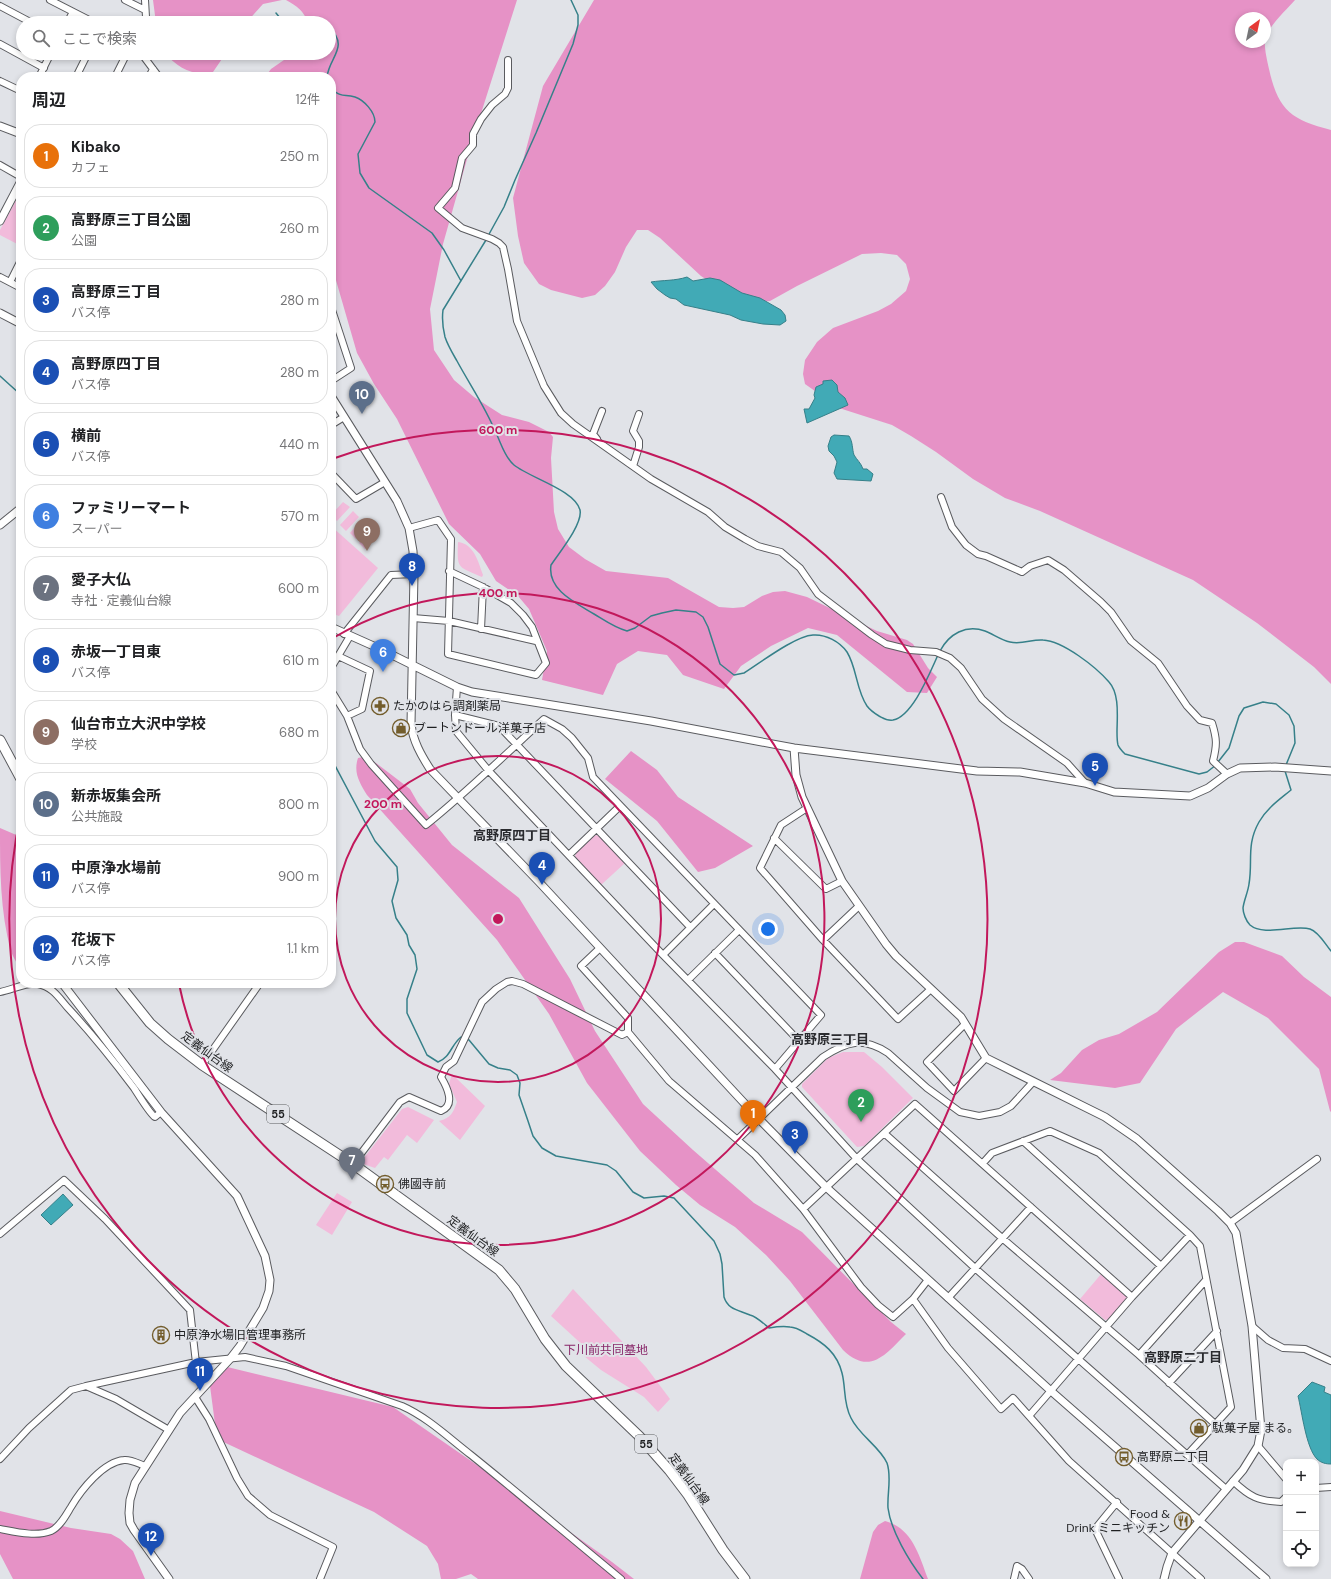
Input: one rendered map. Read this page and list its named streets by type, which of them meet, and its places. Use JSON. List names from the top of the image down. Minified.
{"streets":{"main road":["定義仙台線","55"]},"districts":["高野原四丁目","高野原三丁目","高野原二丁目"],"parks":["下川前共同墓地"],"places":{"pharmacy":["たかのはら調剤薬局"],"shop":["ブートンドール洋菓子店","駄菓子屋 まる。"],"bus stop":["佛國寺前","高野原二丁目"],"building":["中原浄水場旧管理事務所"],"restaurant":["Food & Drink ミニキッチン"]},"north":"top right","page":{"search":"ここで検索","heading":["周辺","12件"],"list":[{"mark":"1","name":"Kibako","note":"カフェ","value":"250 m"},{"mark":"2","name":"高野原三丁目公園","note":"公園","value":"260 m"},{"mark":"3","name":"高野原三丁目","note":"バス停","value":"280 m"},{"mark":"4","name":"高野原四丁目","note":"バス停","value":"280 m"},{"mark":"5","name":"横前","note":"バス停","value":"440 m"},{"mark":"6","name":"ファミリーマート","note":"スーパー","value":"570 m"},{"mark":"7","name":"愛子大仏","note":"寺社 · 定義仙台線","value":"600 m"},{"mark":"8","name":"赤坂一丁目東","note":"バス停","value":"610 m"},{"mark":"9","name":"仙台市立大沢中学校","note":"学校","value":"680 m"},{"mark":"10","name":"新赤坂集会所","note":"公共施設","value":"800 m"},{"mark":"11","name":"中原浄水場前","note":"バス停","value":"900 m"},{"mark":"12","name":"花坂下","note":"バス停","value":"1.1 km"}],"pins":["10","9","8","6","5","4","2","1","3","7","11","12"],"map_buttons":["+","−"]},"rings":["600 m","400 m","200 m"]}
